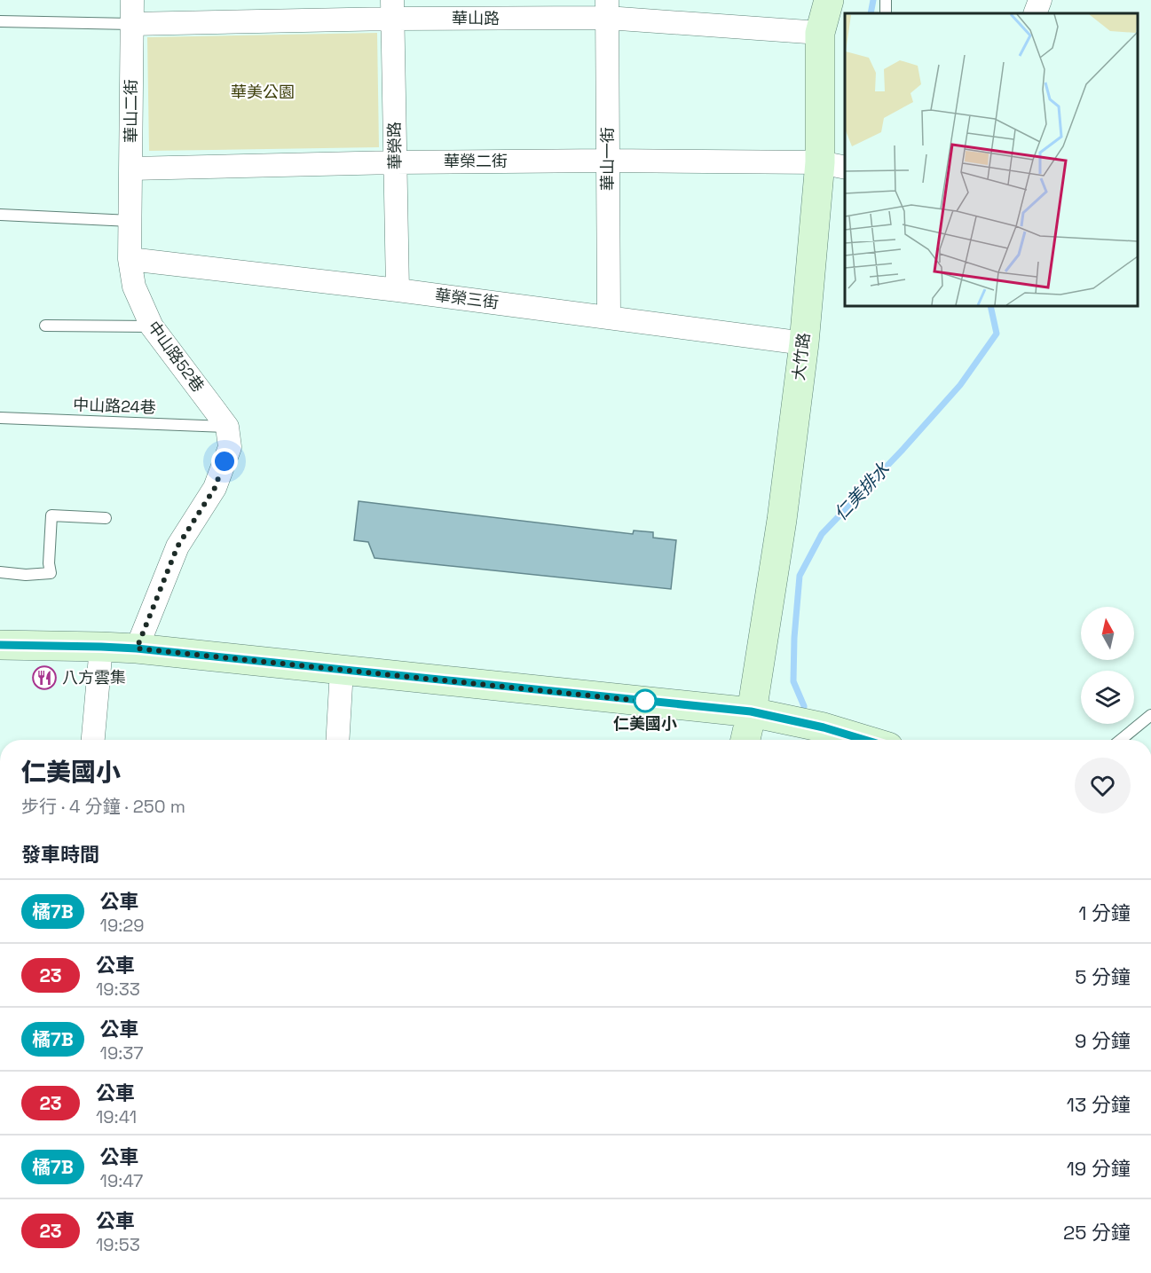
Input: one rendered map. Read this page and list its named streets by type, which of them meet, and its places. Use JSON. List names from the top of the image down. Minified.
{"streets":{"street":["華山路","華山二街","華榮路","華山一街","華榮二街","華榮三街","中山路52巷","大竹路"],"lane":["中山路24巷"]},"crossings":[["華山路","華山二街"],["華山路","華榮路"],["華山路","華山一街"],["華山路","大竹路"],["華山二街","華榮二街"],["華山二街","中山路52巷"],["華榮路","華榮二街"],["華榮路","華榮三街"],["華山一街","華榮二街"],["華山一街","華榮三街"],["華榮二街","大竹路"],["華榮三街","中山路52巷"],["華榮三街","大竹路"],["中山路52巷","中山路24巷"]],"water":["仁美排水"],"parks":["華美公園"],"places":{"restaurant":["八方雲集"],"other":["仁美國小"]},"lines":["bus line 橘7B"],"north":"top","page":{"heading":[["仁美國小","步行 · 4 分鐘 · 250 m"],"發車時間"],"list":[{"mark":"橘7B","name":"公車","note":"19:29","value":"1 分鐘"},{"mark":"23","name":"公車","note":"19:33","value":"5 分鐘"},{"mark":"橘7B","name":"公車","note":"19:37","value":"9 分鐘"},{"mark":"23","name":"公車","note":"19:41","value":"13 分鐘"},{"mark":"橘7B","name":"公車","note":"19:47","value":"19 分鐘"},{"mark":"23","name":"公車","note":"19:53","value":"25 分鐘"}]}}
